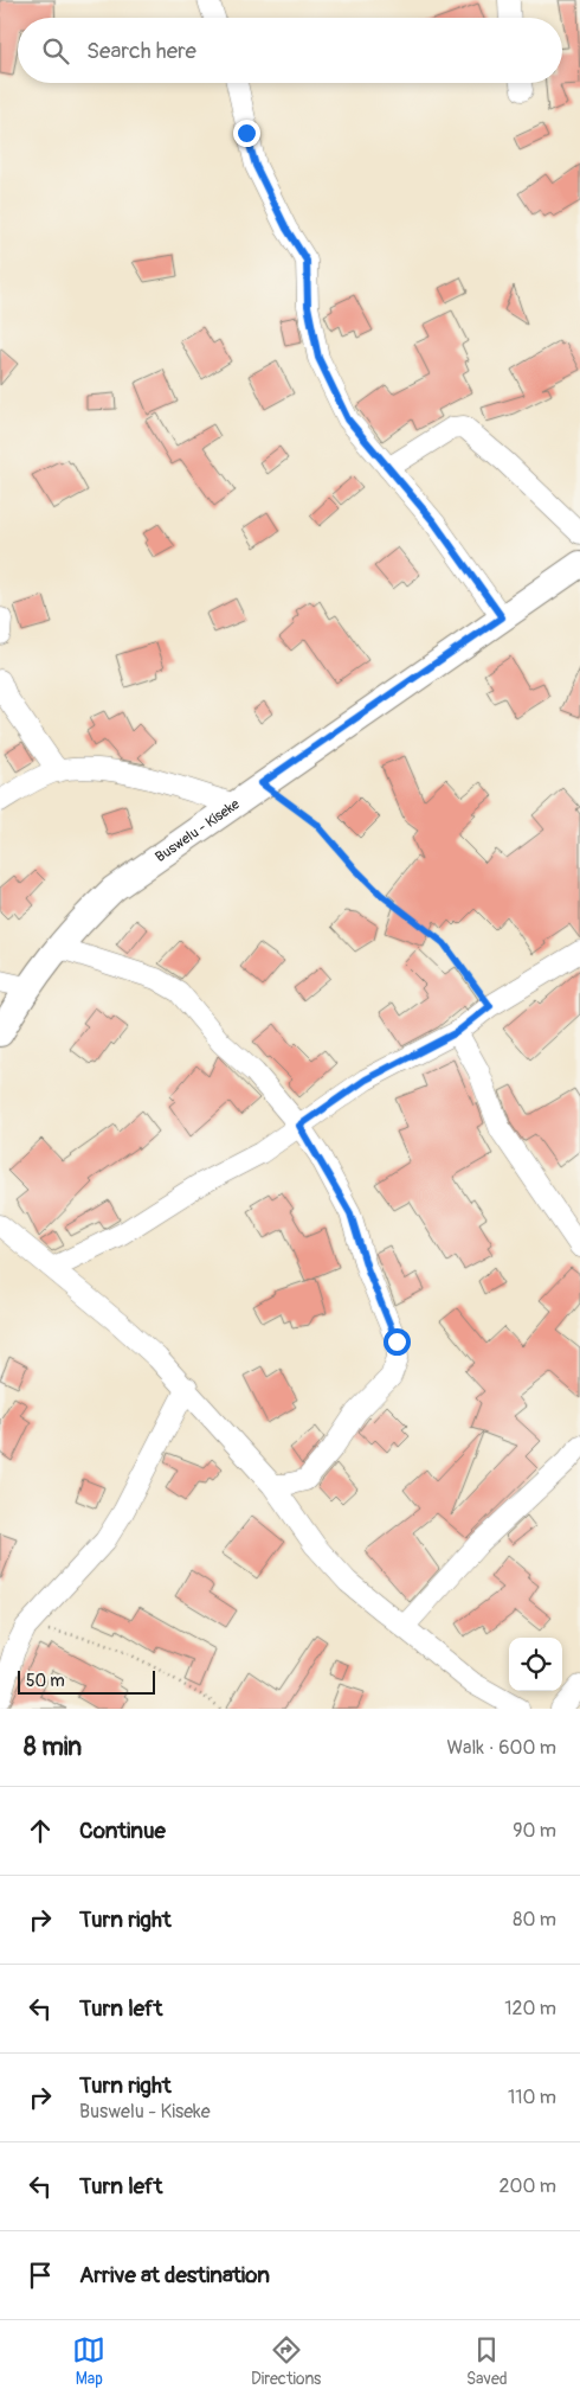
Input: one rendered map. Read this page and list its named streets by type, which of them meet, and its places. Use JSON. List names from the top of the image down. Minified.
{"streets":{"main road":["Buswelu - Kiseke"]},"scale_bar":"50 m","page":{"search":"Search here","scale":"50 m","heading":["8 min","Walk · 600 m"],"list":[["Continue","90 m"],["Turn right","80 m"],["Turn left","120 m"],["Turn right","Buswelu - Kiseke","110 m"],["Turn left","200 m"],"Arrive at destination"],"nav":["Map","Directions","Saved"]}}
